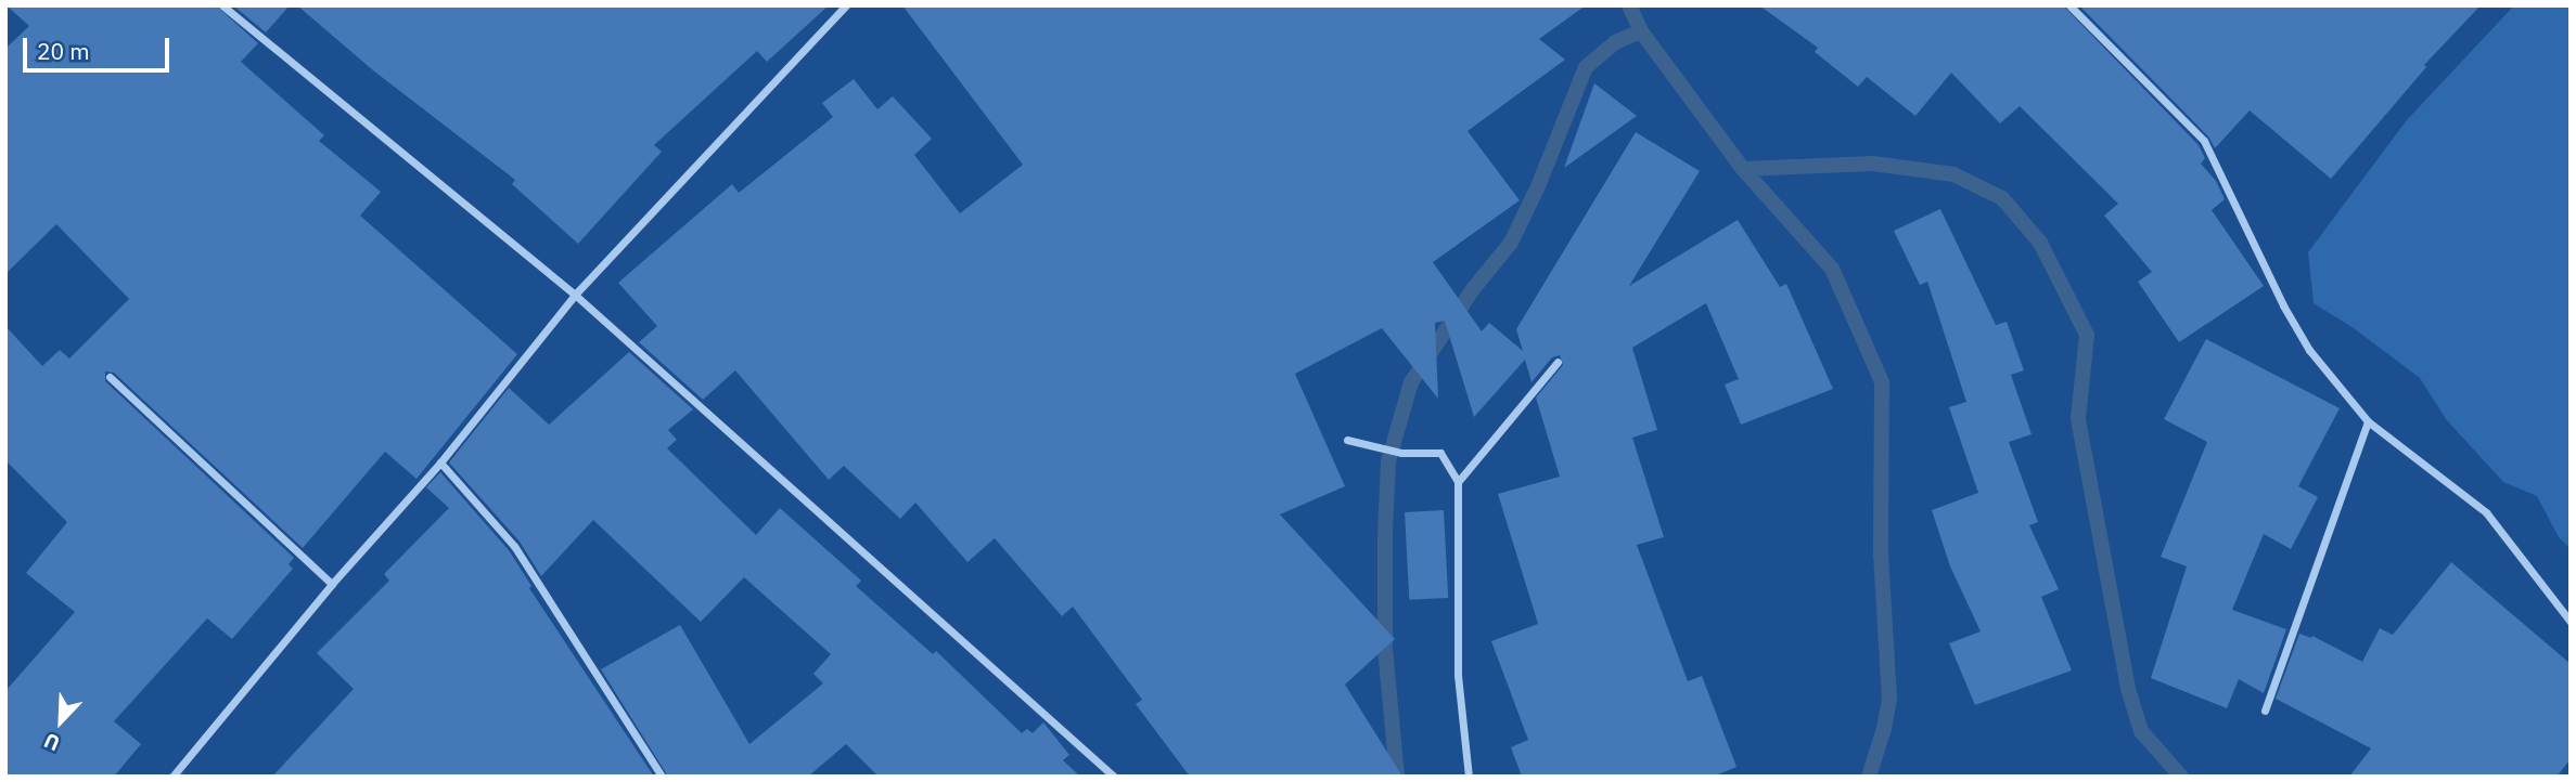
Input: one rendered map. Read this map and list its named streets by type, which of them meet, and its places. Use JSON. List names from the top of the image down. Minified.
{"scale_bar":"20 m","north":"bottom left"}
